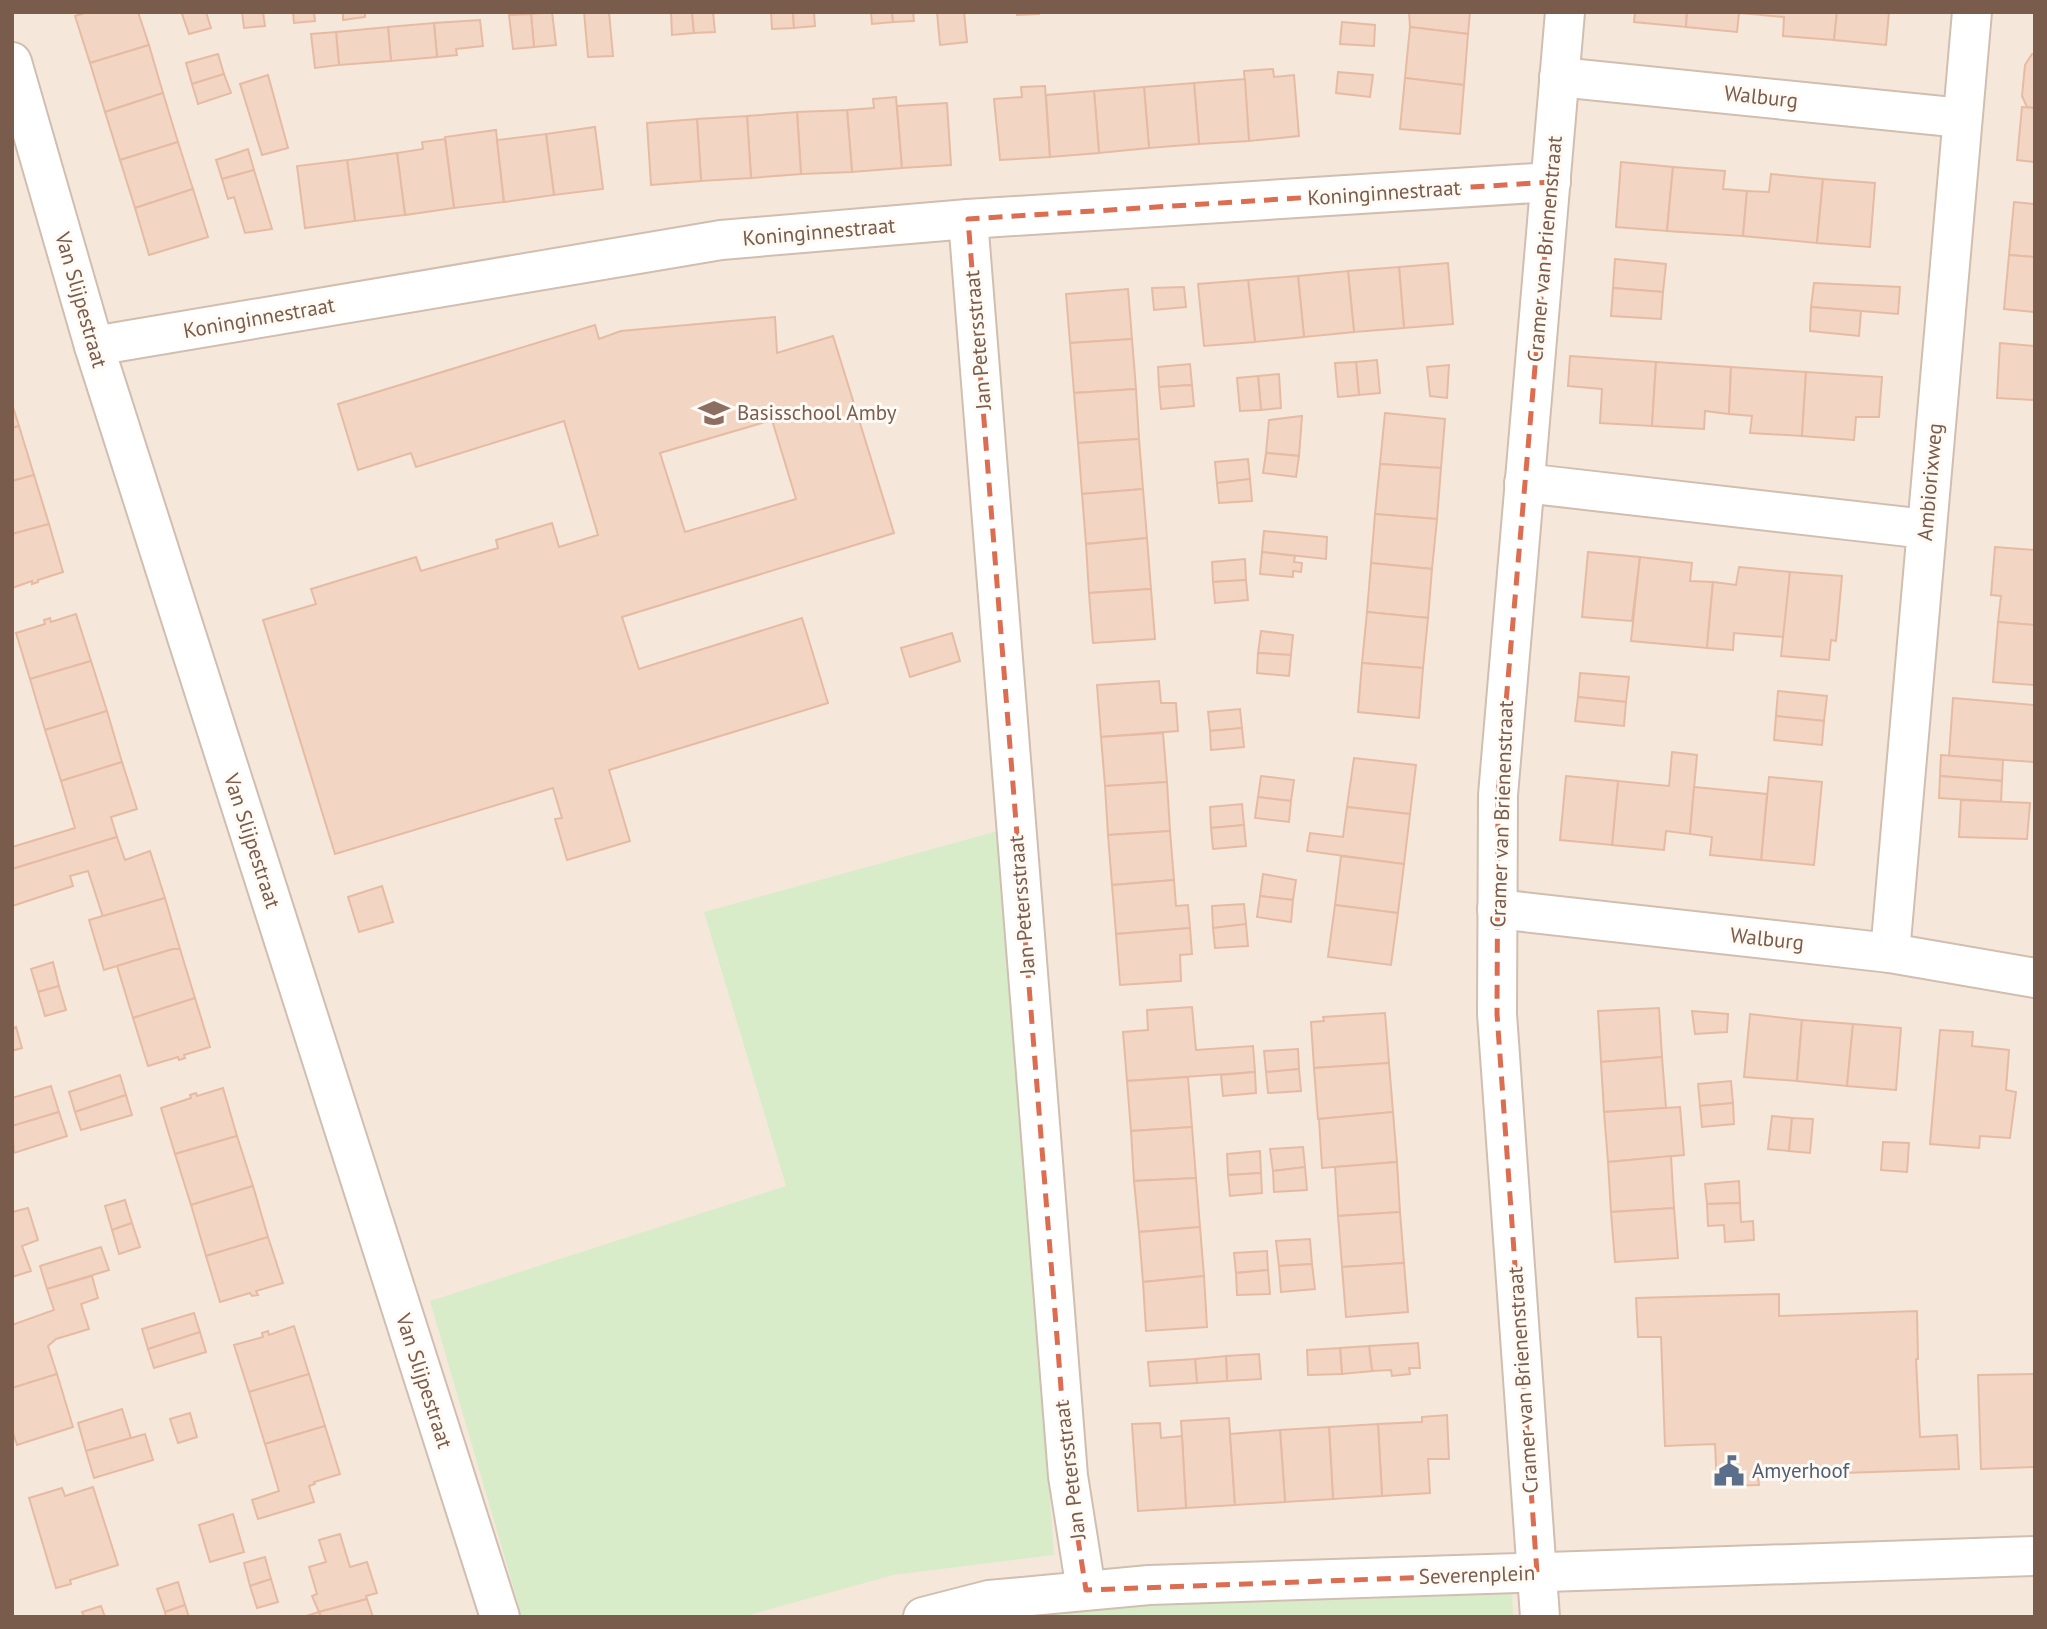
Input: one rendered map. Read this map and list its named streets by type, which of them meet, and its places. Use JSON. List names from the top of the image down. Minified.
{"streets":{"street":["Walburg","Koninginnestraat","Cramer van Brienenstraat","Van Slijpestraat","Jan Petersstraat","Ambiorixweg","Severenplein"]},"crossings":[["Walburg","Cramer van Brienenstraat"],["Walburg","Ambiorixweg"],["Koninginnestraat","Cramer van Brienenstraat"],["Koninginnestraat","Van Slijpestraat"],["Koninginnestraat","Jan Petersstraat"],["Cramer van Brienenstraat","Severenplein"],["Jan Petersstraat","Severenplein"]],"places":{"school or university":["Basisschool Amby"],"public building":["Amyerhoof"]}}
